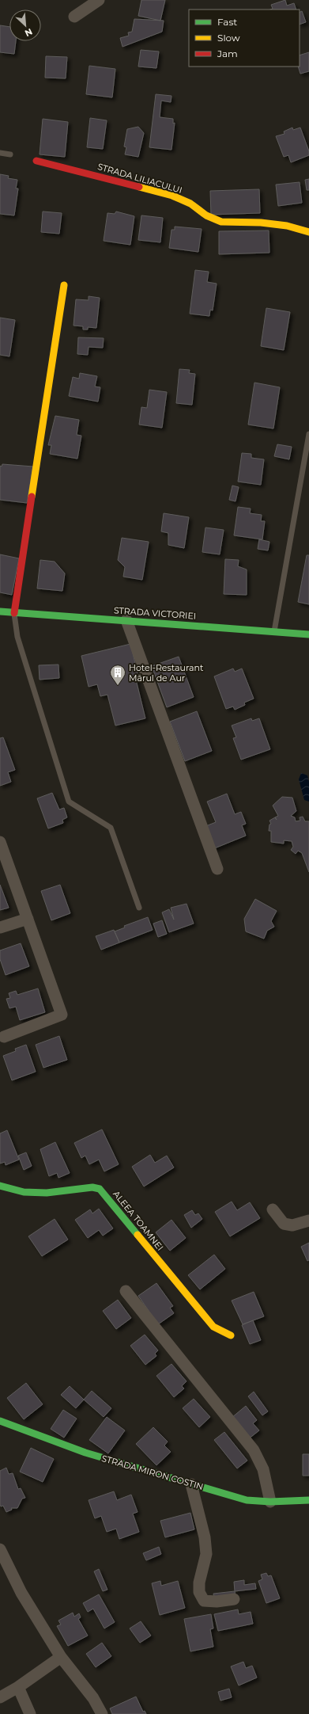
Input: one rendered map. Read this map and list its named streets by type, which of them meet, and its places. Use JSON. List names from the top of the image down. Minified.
{"streets":{"street":["STRADA LILIACULUI","STRADA VICTORIEI","ALEEA TOAMNEI","STRADA MIRON COSTIN"]},"places":{"building":["Hotel-Restaurant Mărul de Aur"]},"legend":["Fast","Slow","Jam"],"north":"bottom right"}
